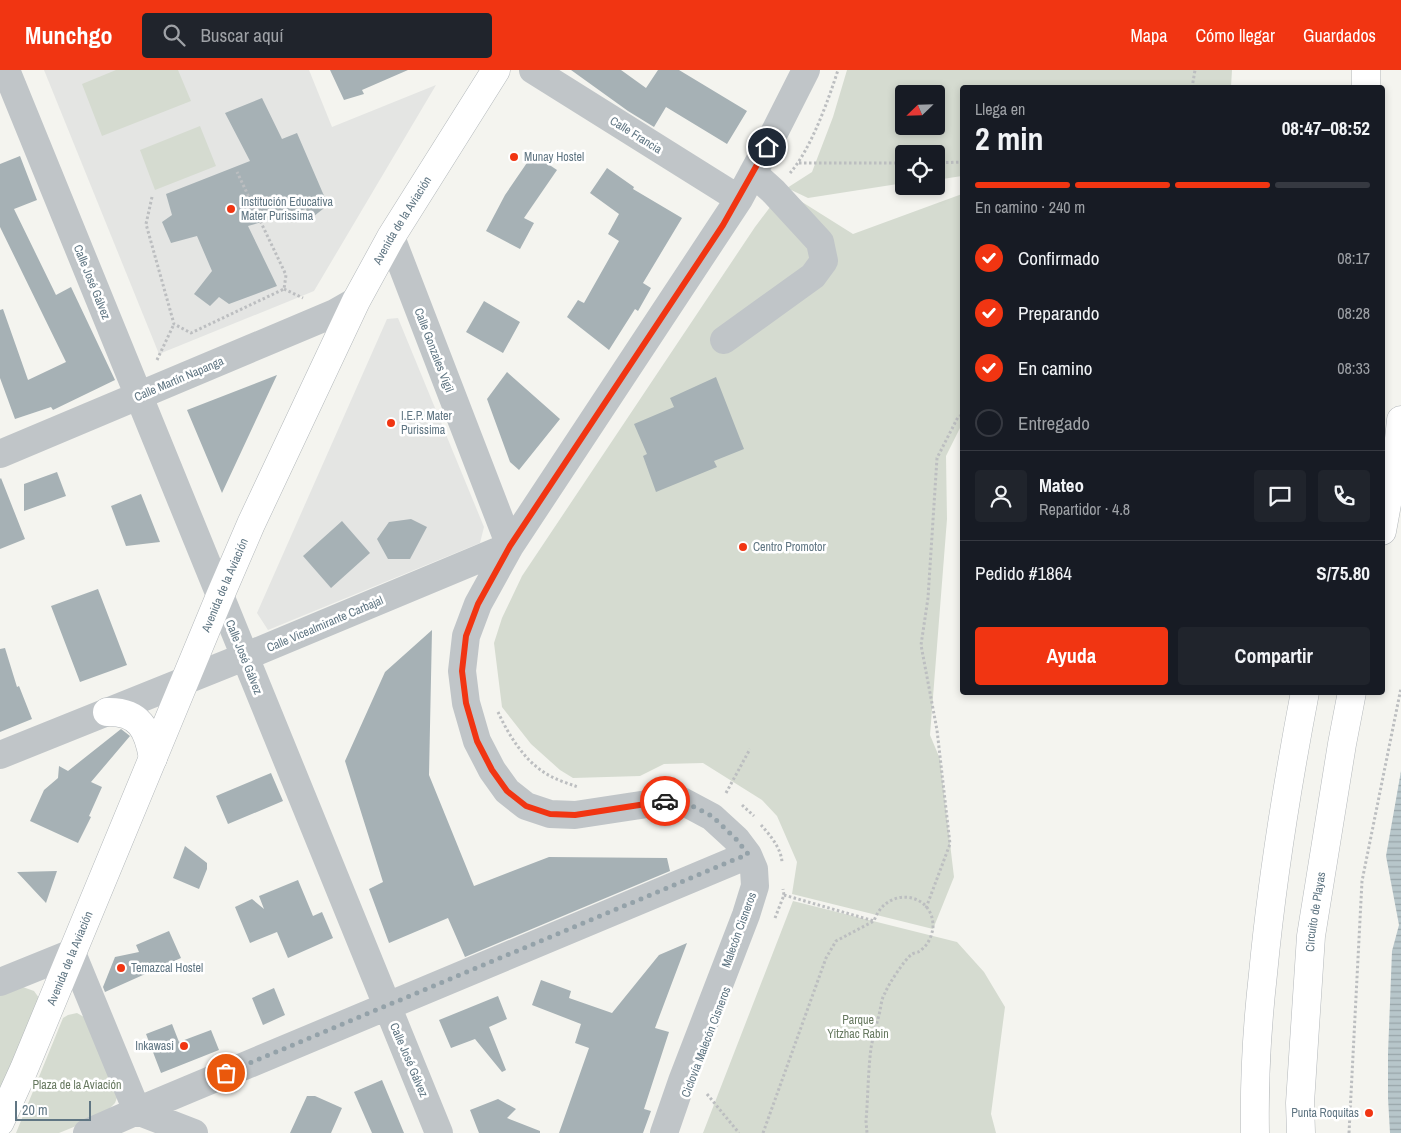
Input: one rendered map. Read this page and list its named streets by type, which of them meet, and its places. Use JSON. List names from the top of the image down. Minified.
{"streets":{"main road":["Avenida de la Aviación","Circuito de Playas"],"street":["Calle Francia","Calle José Gálvez","Calle Gonzales Vigil","Calle Martín Napanga","Calle Vicealmirante Carbajal","Malecón Cisneros"]},"crossings":[["Calle Francia","Malecón Cisneros"],["Avenida de la Aviación","Calle José Gálvez"],["Avenida de la Aviación","Calle Gonzales Vigil"],["Avenida de la Aviación","Calle Martín Napanga"],["Avenida de la Aviación","Calle Vicealmirante Carbajal"],["Calle José Gálvez","Calle Martín Napanga"],["Calle José Gálvez","Calle Vicealmirante Carbajal"],["Calle Gonzales Vigil","Calle Vicealmirante Carbajal"],["Calle Gonzales Vigil","Malecón Cisneros"],["Calle Vicealmirante Carbajal","Malecón Cisneros"]],"parks":["Parque Yitzhac Rabin","Plaza de la Aviación"],"places":["Munay Hostel","Institución Educativa Mater Purissima","I.E.P. Mater Purissima","Centro Promotor","Temazcal Hostel","Inkawasi","Punta Roquitas"],"scale_bar":"20 m","north":"bottom left","page":{"header":"Munchgo","search":"Buscar aquí","nav":["Mapa","Cómo llegar","Guardados"],"heading":["2 min","Llega en","08:47–08:52"],"panel":["Mateo","Repartidor · 4.8","Pedido #1864","S/75.80"],"bar":"En camino · 240 m","list":[["Confirmado","08:17"],["Preparando","08:28"],["En camino","08:33"],"Entregado"],"buttons":["Ayuda","Compartir"],"scale":"20 m"}}
